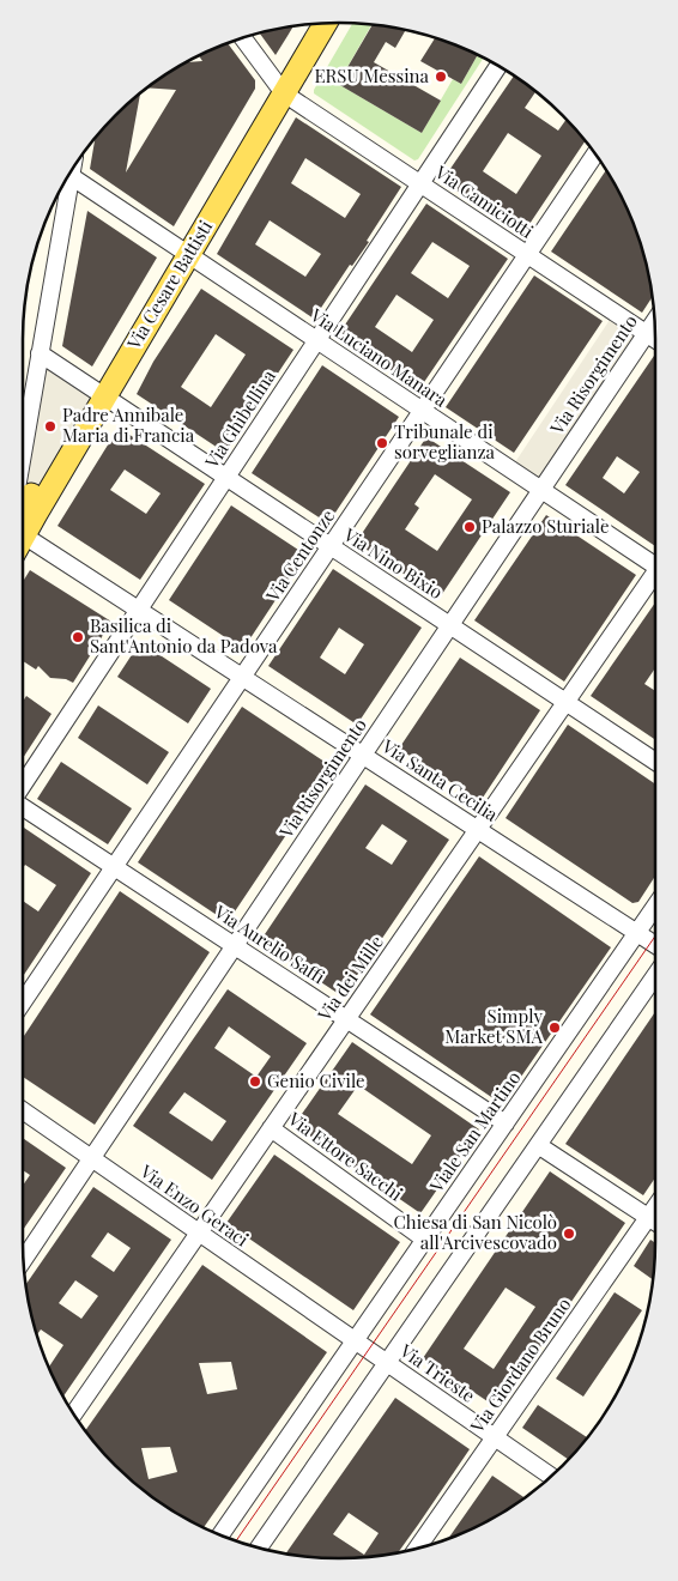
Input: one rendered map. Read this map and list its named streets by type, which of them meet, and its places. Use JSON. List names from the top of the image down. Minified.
{"streets":{"main road":["Via Cesare Battisti"],"street":["Via Camiciotti","Via Luciano Manara","Via Risorgimento","Via Ghibellina","Via Centonze","Via Nino Bixio","Via Santa Cecilia","Via Aurelio Saffi","Via dei Mille","Viale San Martino","Via Ettore Sacchi","Via Enzo Geraci","Via Giordano Bruno","Via Trieste"]},"crossings":[["Via Camiciotti","Via Cesare Battisti"],["Via Camiciotti","Via Risorgimento"],["Via Camiciotti","Via Ghibellina"],["Via Camiciotti","Via Centonze"],["Via Cesare Battisti","Via Luciano Manara"],["Via Cesare Battisti","Via Nino Bixio"],["Via Luciano Manara","Via Risorgimento"],["Via Luciano Manara","Via Ghibellina"],["Via Luciano Manara","Via Centonze"],["Via Risorgimento","Via Nino Bixio"],["Via Risorgimento","Via Santa Cecilia"],["Via Risorgimento","Via Aurelio Saffi"],["Via Risorgimento","Via Enzo Geraci"],["Via Ghibellina","Via Nino Bixio"],["Via Ghibellina","Via Santa Cecilia"],["Via Centonze","Via Nino Bixio"],["Via Centonze","Via Santa Cecilia"],["Via Centonze","Via Aurelio Saffi"],["Via Nino Bixio","Via dei Mille"],["Via Santa Cecilia","Via dei Mille"],["Via Santa Cecilia","Viale San Martino"],["Via Aurelio Saffi","Via dei Mille"],["Via Aurelio Saffi","Viale San Martino"],["Via dei Mille","Via Ettore Sacchi"],["Via dei Mille","Via Enzo Geraci"],["Viale San Martino","Via Ettore Sacchi"],["Viale San Martino","Via Enzo Geraci"],["Viale San Martino","Via Trieste"],["Via Enzo Geraci","Via Trieste"],["Via Giordano Bruno","Via Trieste"]],"places":["ERSU Messina","Padre Annibale Maria di Francia","Tribunale di sorveglianza","Palazzo Sturiale","Basilica di Sant'Antonio da Padova","Simply Market SMA","Genio Civile","Chiesa di San Nicolò all'Arcivescovado"]}
